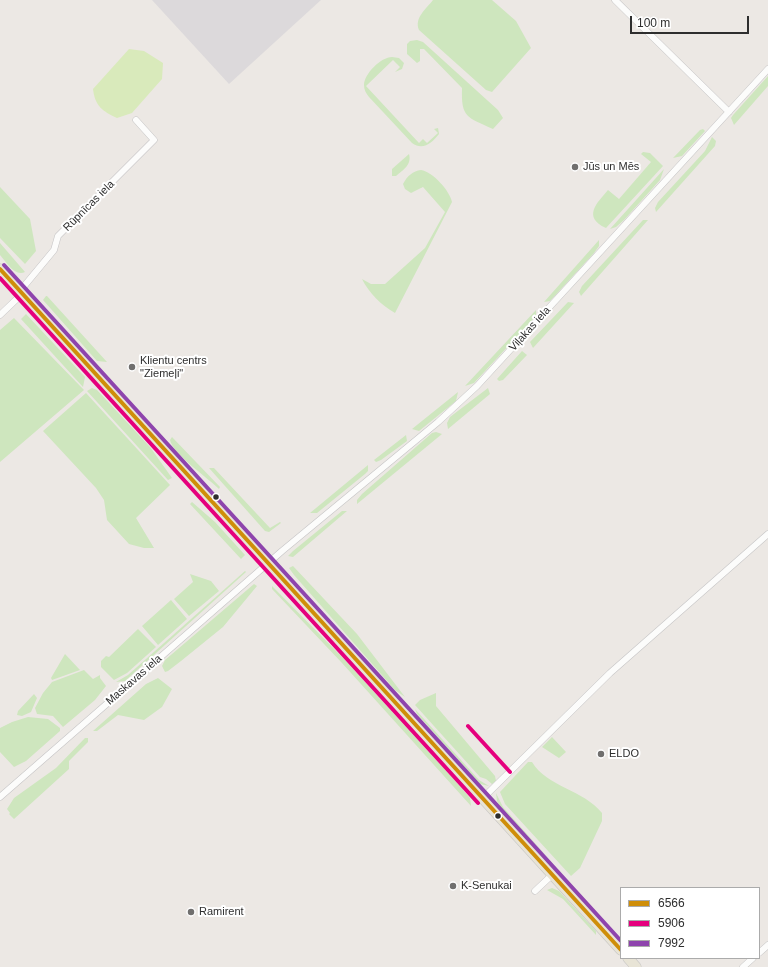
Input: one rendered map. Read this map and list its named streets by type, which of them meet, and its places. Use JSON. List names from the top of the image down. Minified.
{"streets":{"street":["Rūpnīcas iela","Viļakas iela","Maskavas iela"]},"crossings":[["Viļakas iela","Maskavas iela"]],"places":["Jūs un Mēs","Klientu centrs \"Ziemeļi\"","ELDO","K-Senukai","Ramirent"],"lines":["transit line 7992","transit line 6566","transit line 5906"],"legend":["6566","5906","7992"],"scale_bar":"100 m"}
